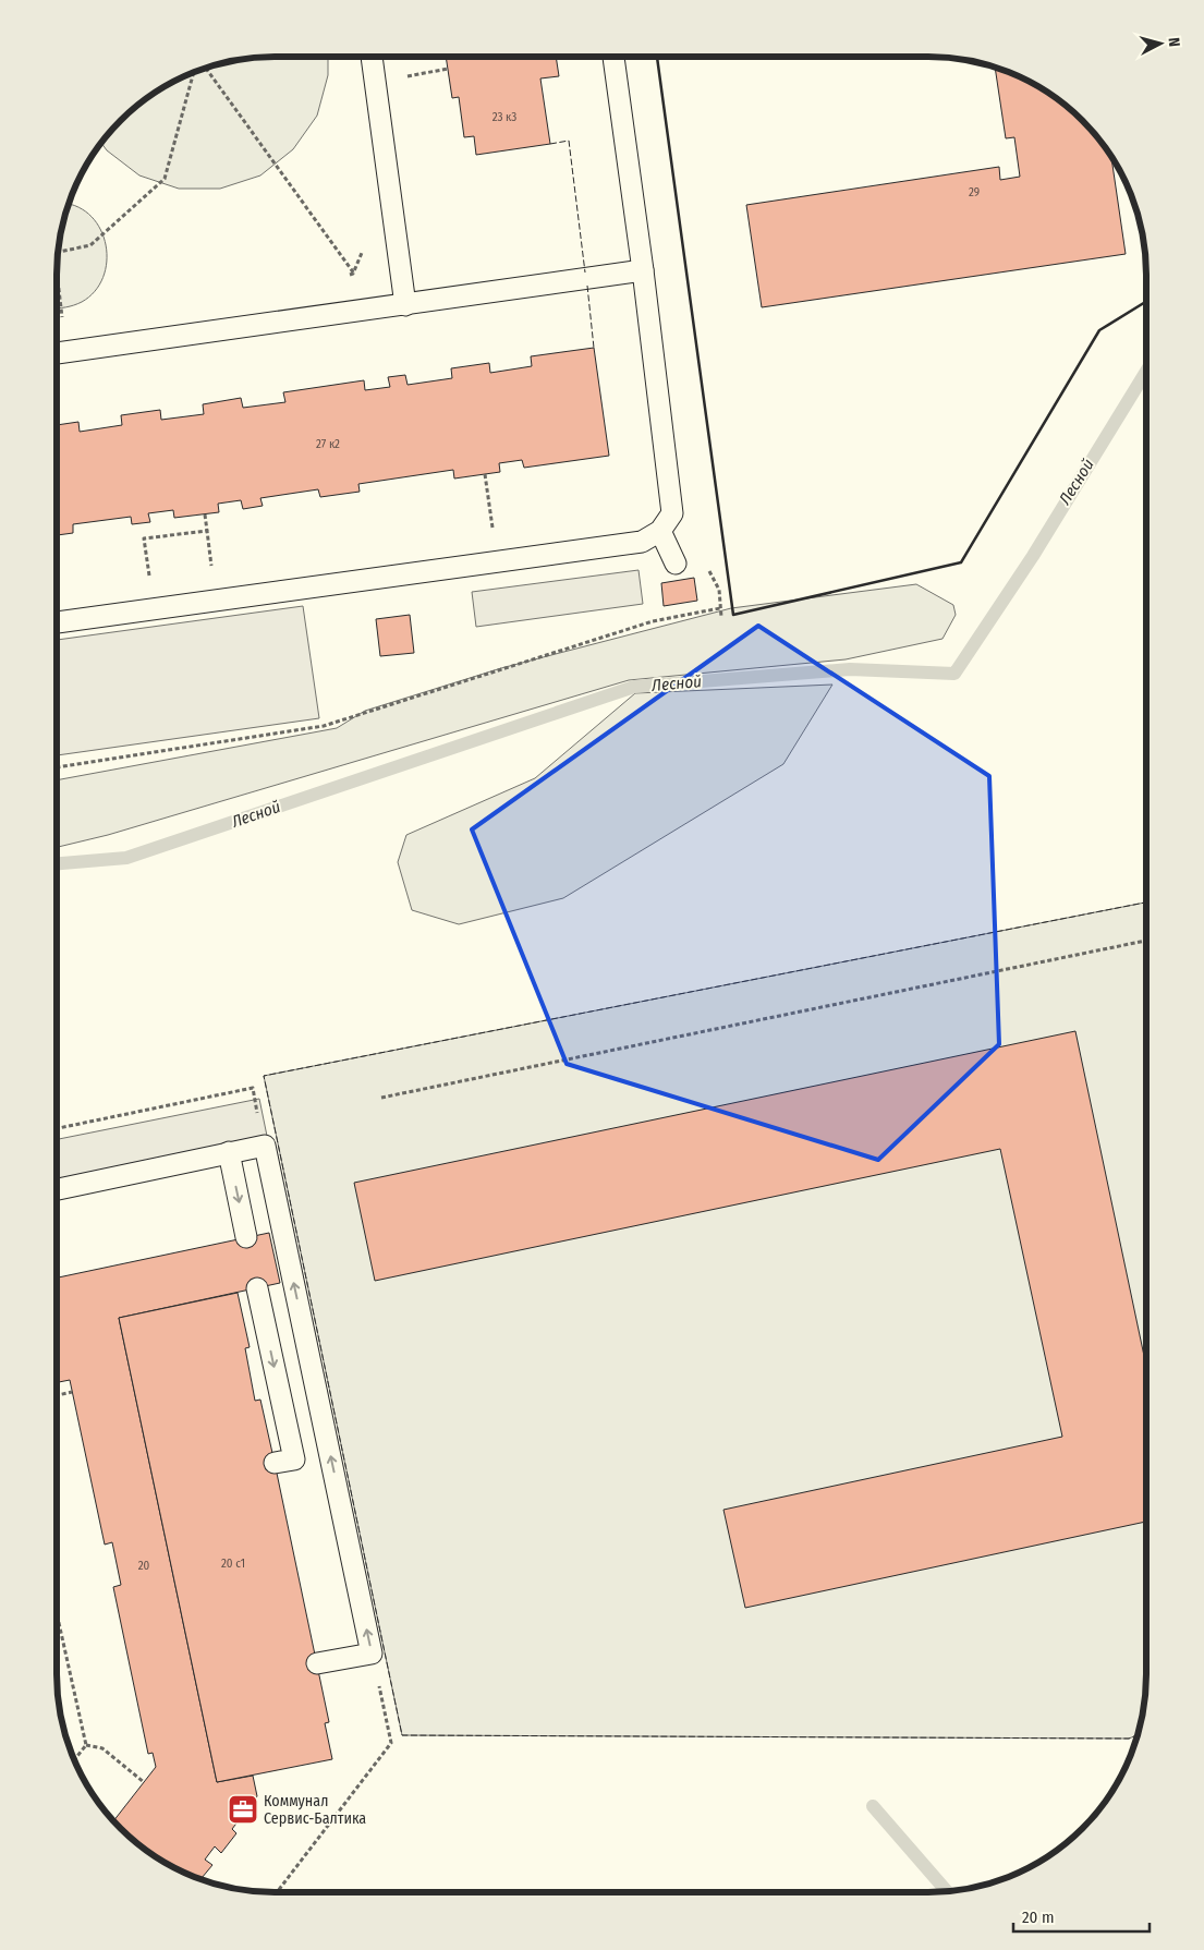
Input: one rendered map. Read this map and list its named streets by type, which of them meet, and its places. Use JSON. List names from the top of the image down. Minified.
{"water":["Лесной"],"places":{"office":["Коммунал Сервис-Балтика"]},"house_numbers":["23 к3","29","27 к2","20 с1","20"],"scale_bar":"20 m","north":"right"}
